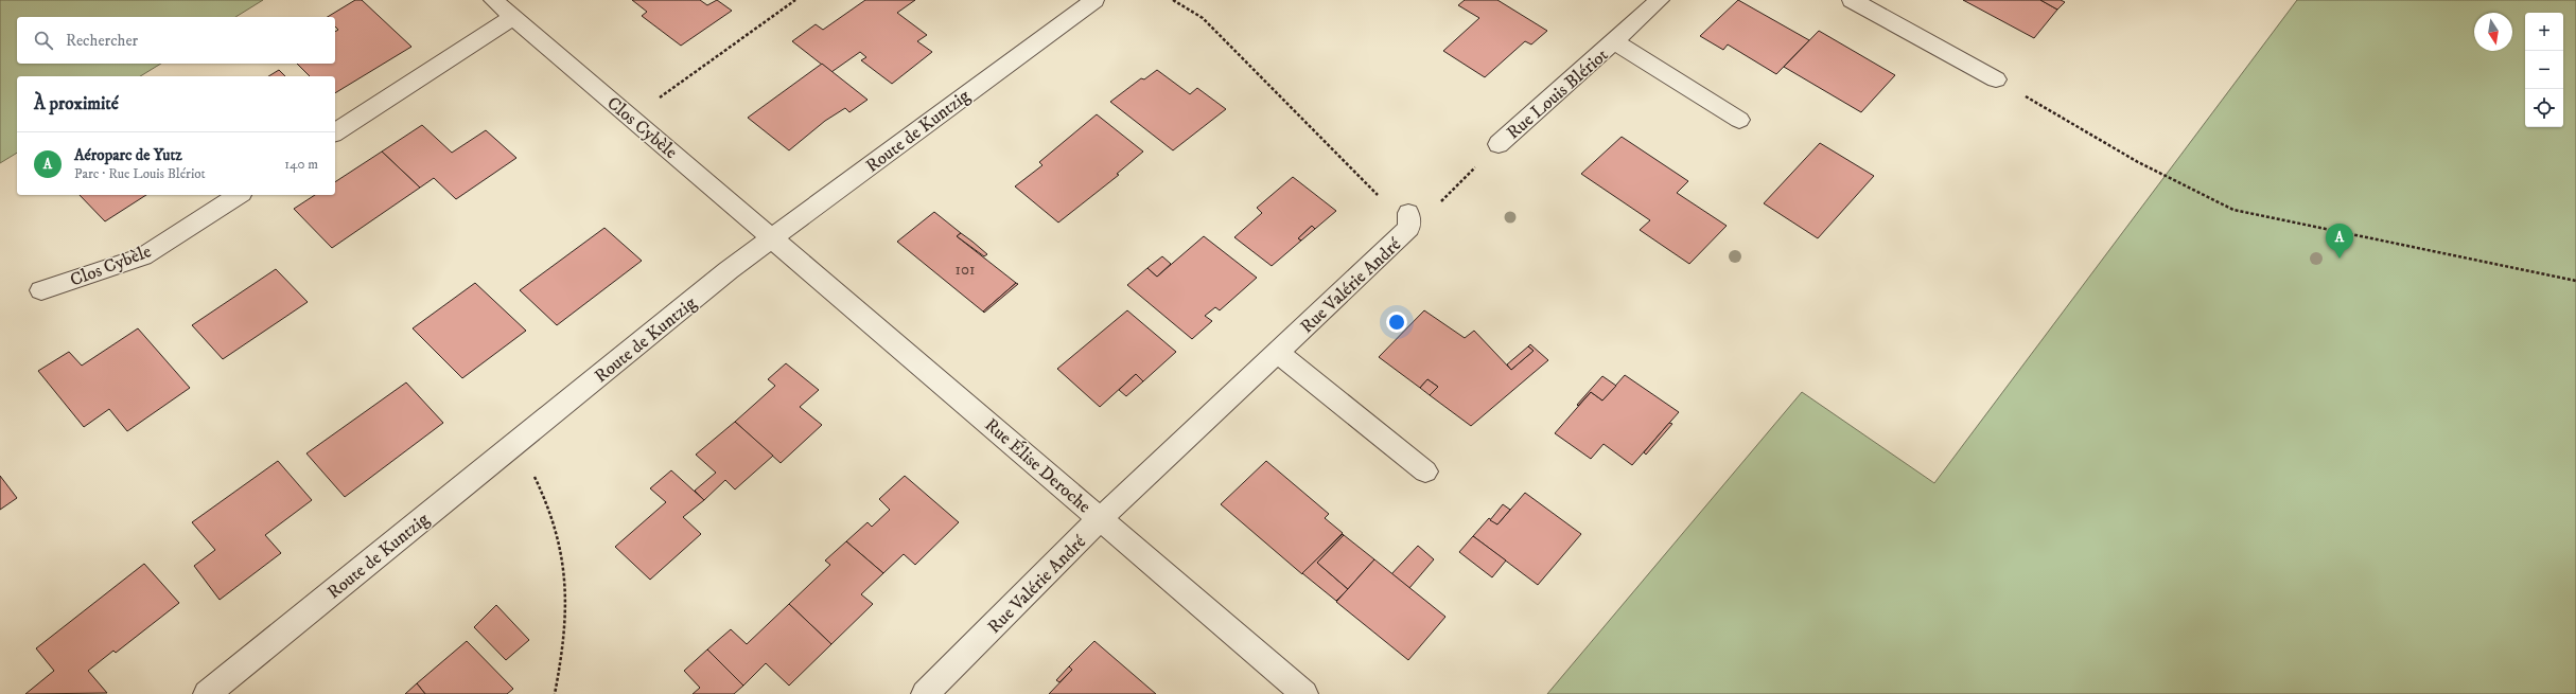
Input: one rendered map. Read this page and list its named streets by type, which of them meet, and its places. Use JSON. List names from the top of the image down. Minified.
{"streets":{"street":["Rue Louis Blériot","Clos Cybèle","Route de Kuntzig","Rue Valérie André","Rue Élise Deroche"]},"crossings":[["Clos Cybèle","Route de Kuntzig"],["Clos Cybèle","Rue Élise Deroche"],["Route de Kuntzig","Rue Élise Deroche"],["Rue Valérie André","Rue Élise Deroche"]],"house_numbers":["101"],"north":"bottom","page":{"map_buttons":["+","−"],"search":"Rechercher","heading":"À proximité","list":[{"mark":"A","name":"Aéroparc de Yutz","note":"Parc · Rue Louis Blériot","value":"140 m"}],"pins":"A"}}
